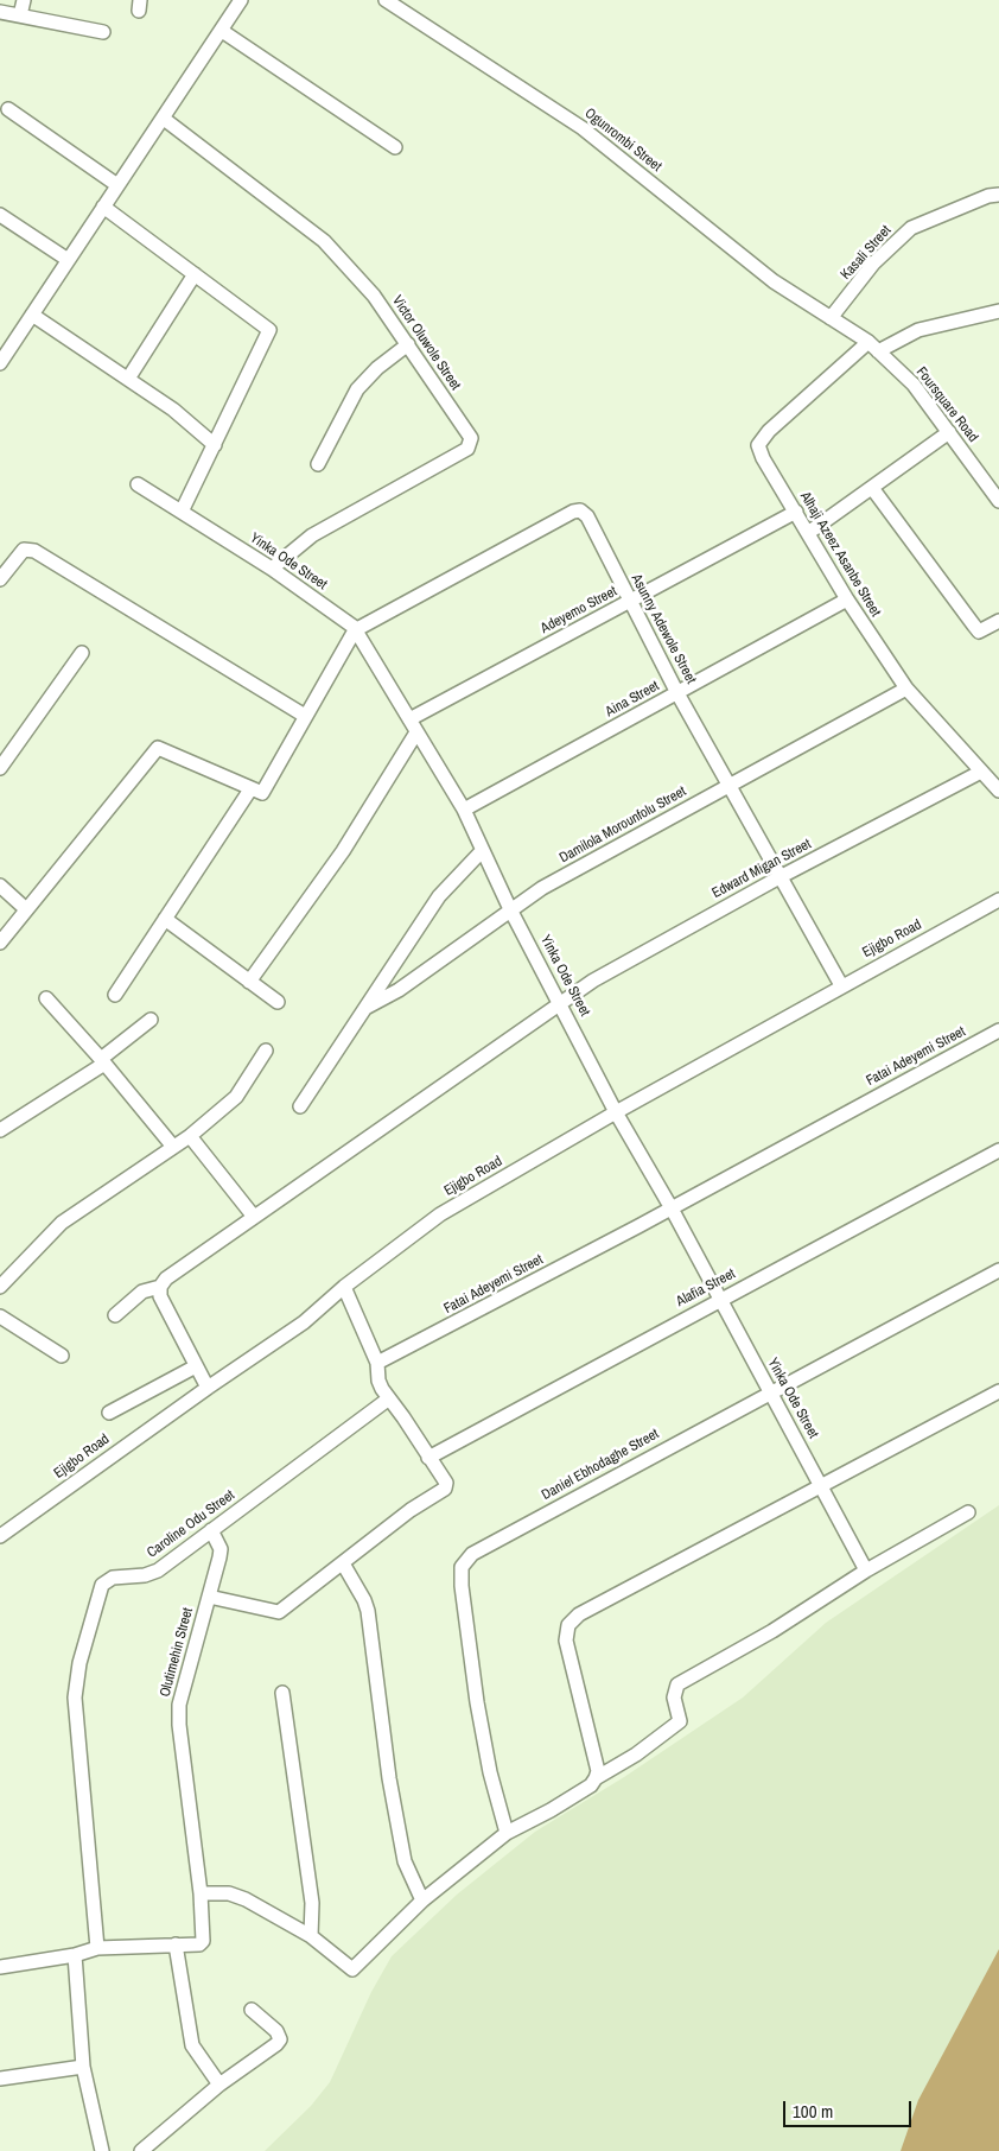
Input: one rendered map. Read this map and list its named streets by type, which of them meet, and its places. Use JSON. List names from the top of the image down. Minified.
{"streets":{"street":["Ogunrombi Street","Kasali Street","Victor Oluwole Street","Foursquare Road","Alhaji Azeez Asanbe Street","Yinka Ode Street","Adeyemo Street","Asunny Adewole Street","Aina Street","Damilola Morounfolu Street","Edward Migan Street","Ejigbo Road","Fatai Adeyemi Street","Alafia Street","Daniel Ebhodaghe Street","Caroline Odu Street","Olutimehin Street"]},"crossings":[["Ogunrombi Street","Kasali Street"],["Ogunrombi Street","Foursquare Road"],["Kasali Street","Foursquare Road"],["Victor Oluwole Street","Yinka Ode Street"],["Foursquare Road","Alhaji Azeez Asanbe Street"],["Alhaji Azeez Asanbe Street","Adeyemo Street"],["Alhaji Azeez Asanbe Street","Aina Street"],["Alhaji Azeez Asanbe Street","Damilola Morounfolu Street"],["Alhaji Azeez Asanbe Street","Edward Migan Street"],["Yinka Ode Street","Adeyemo Street"],["Yinka Ode Street","Asunny Adewole Street"],["Yinka Ode Street","Aina Street"],["Yinka Ode Street","Damilola Morounfolu Street"],["Yinka Ode Street","Edward Migan Street"],["Yinka Ode Street","Ejigbo Road"],["Yinka Ode Street","Fatai Adeyemi Street"],["Yinka Ode Street","Alafia Street"],["Yinka Ode Street","Daniel Ebhodaghe Street"],["Adeyemo Street","Asunny Adewole Street"],["Asunny Adewole Street","Aina Street"],["Asunny Adewole Street","Damilola Morounfolu Street"],["Asunny Adewole Street","Edward Migan Street"],["Asunny Adewole Street","Ejigbo Road"],["Caroline Odu Street","Olutimehin Street"]],"scale_bar":"100 m"}
